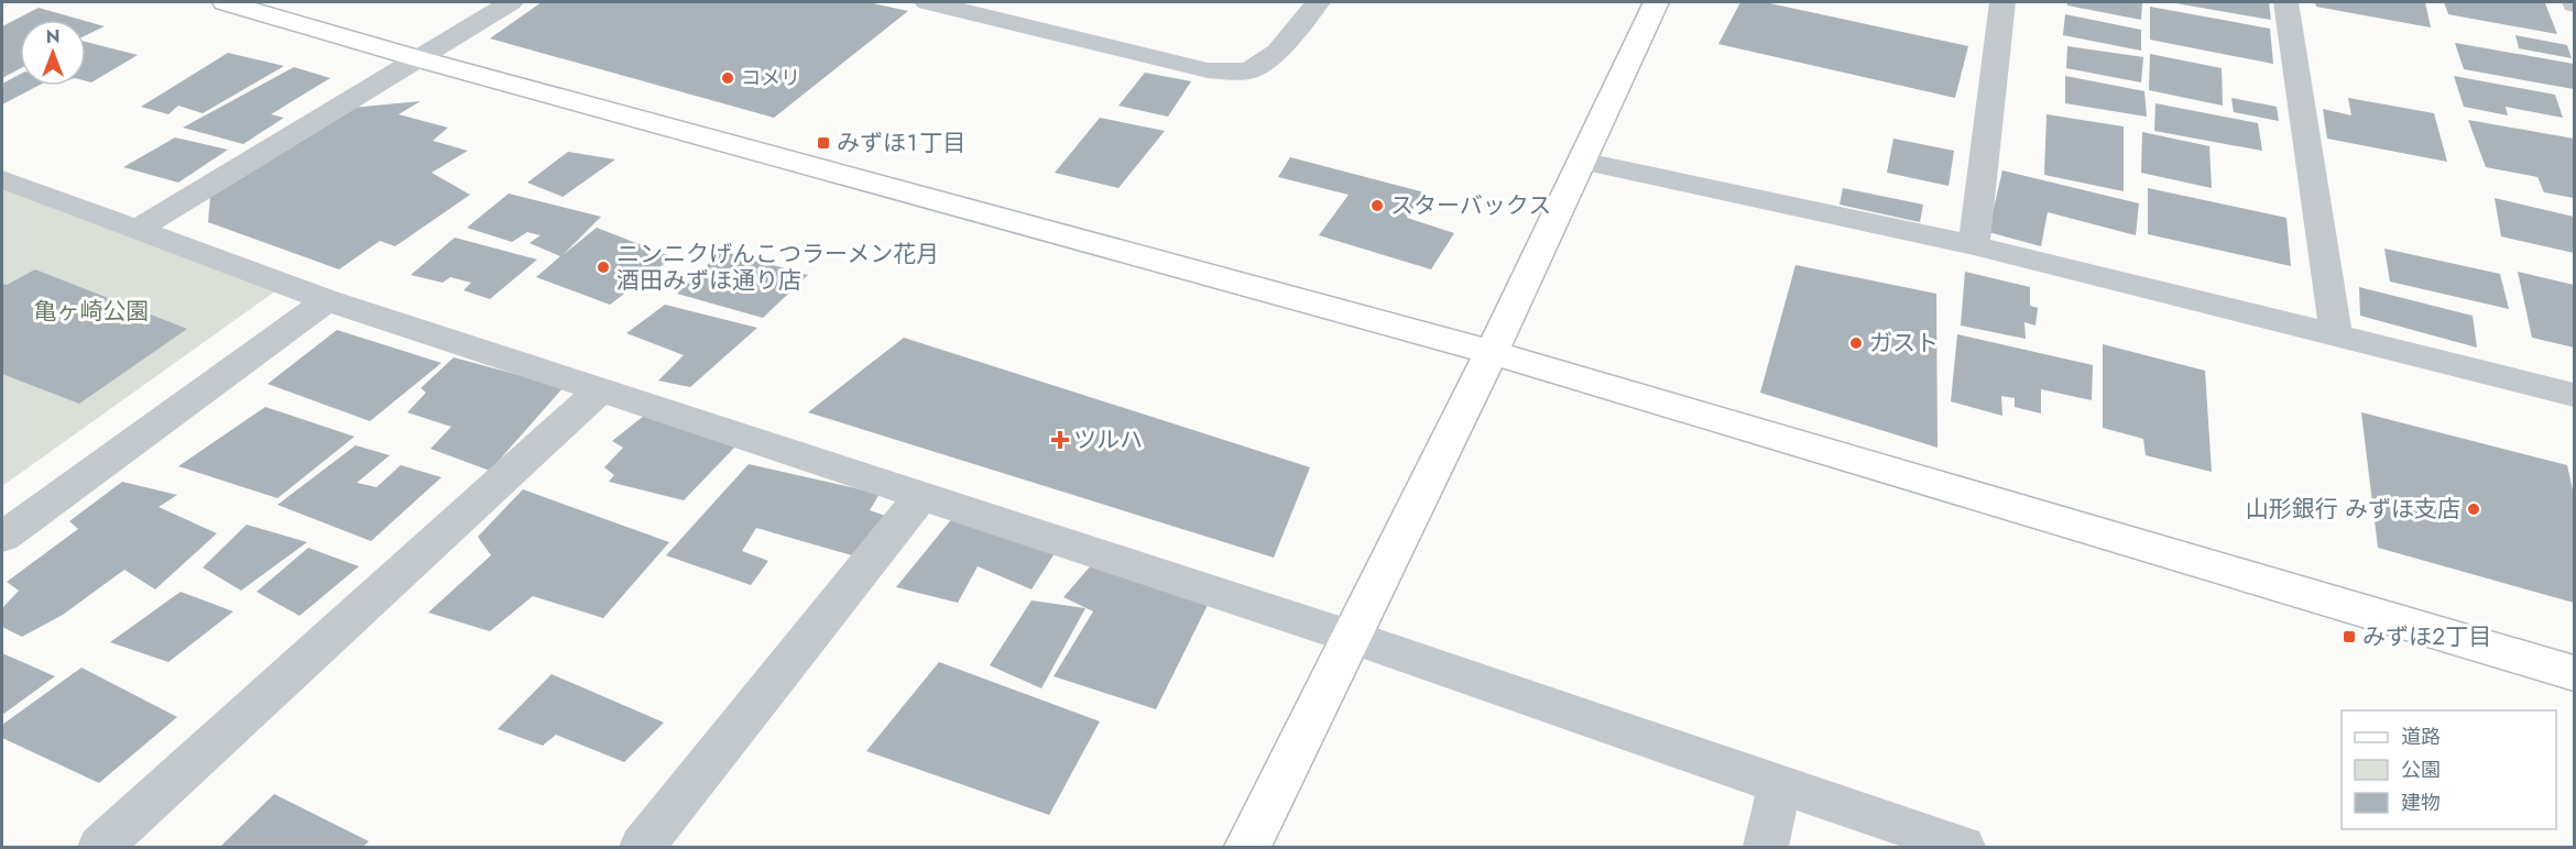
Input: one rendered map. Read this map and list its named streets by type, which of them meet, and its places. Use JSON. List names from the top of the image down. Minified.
{"parks":["亀ヶ崎公園"],"places":{"other":["コメリ","スターバックス","ニンニクげんこつラーメン花月 酒田みずほ通り店","ガスト","山形銀行 みずほ支店"],"transit":["みずほ１丁目","みずほ２丁目"],"health":["ツルハ"]},"legend":["道路","公園","建物"],"north":"top"}
